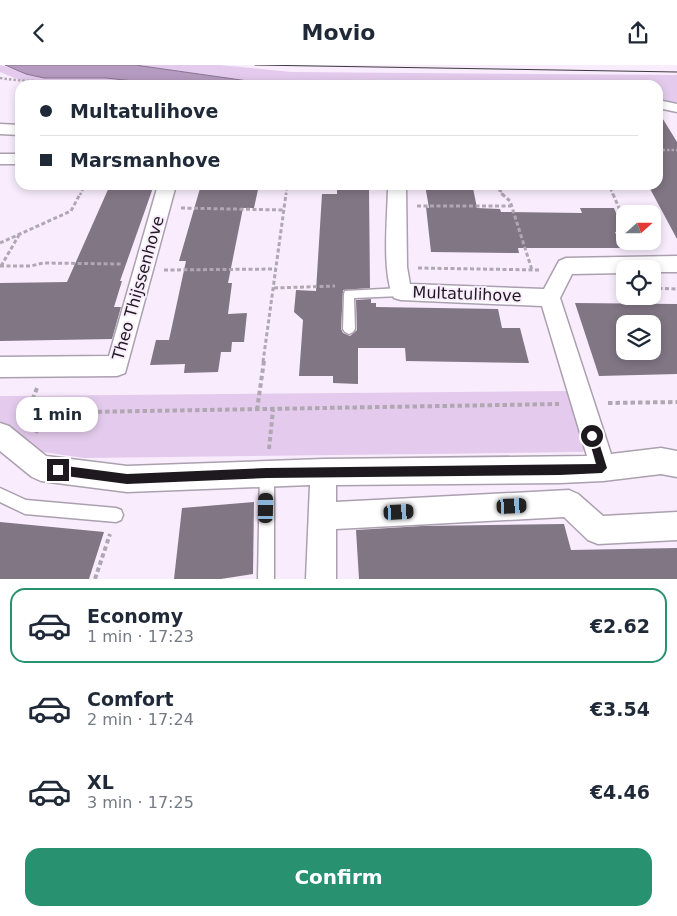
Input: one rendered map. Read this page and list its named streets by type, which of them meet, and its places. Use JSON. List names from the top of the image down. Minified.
{"streets":{"street":["Theo Thijssenhove","Multatulihove"]},"north":"right","page":{"header":"Movio","banner":["Multatulihove","Marsmanhove"],"bubble":"1 min","list":[{"name":"Economy","note":"1 min · 17:23","value":"€2.62"},{"name":"Comfort","note":"2 min · 17:24","value":"€3.54"},{"name":"XL","note":"3 min · 17:25","value":"€4.46"}],"buttons":"Confirm"}}
